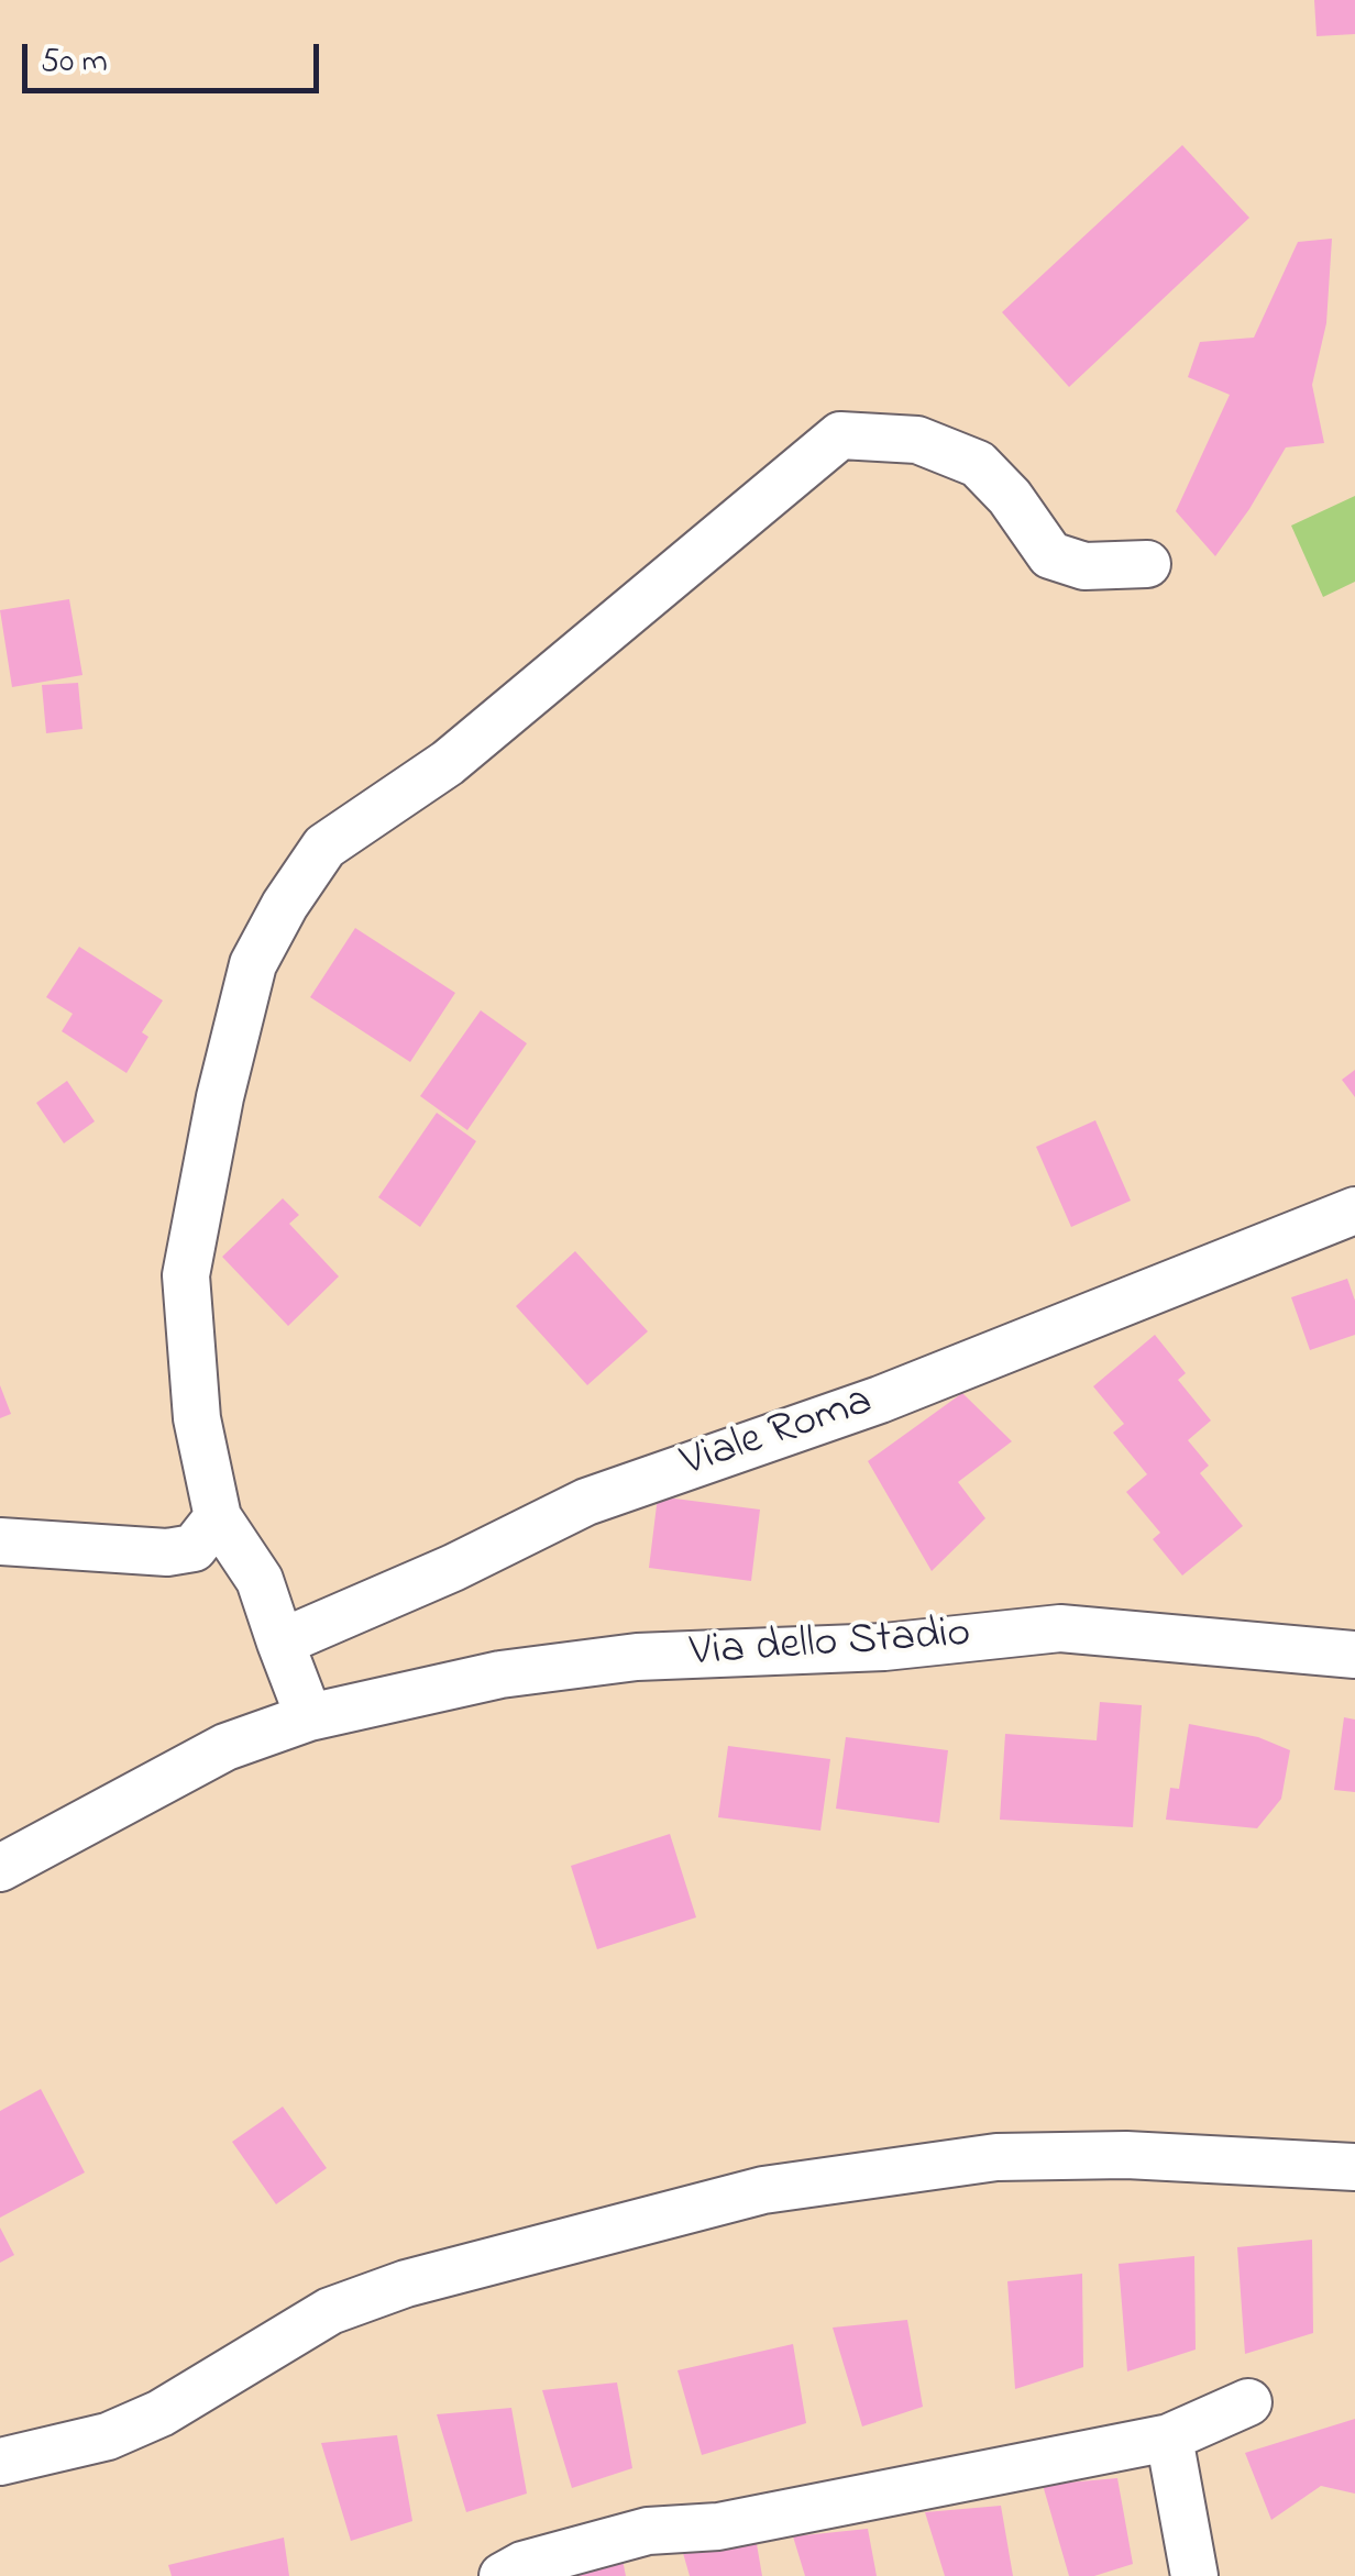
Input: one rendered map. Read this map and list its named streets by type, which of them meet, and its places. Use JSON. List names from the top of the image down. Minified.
{"streets":{"street":["Viale Roma","Via dello Stadio"]},"scale_bar":"50 m"}
